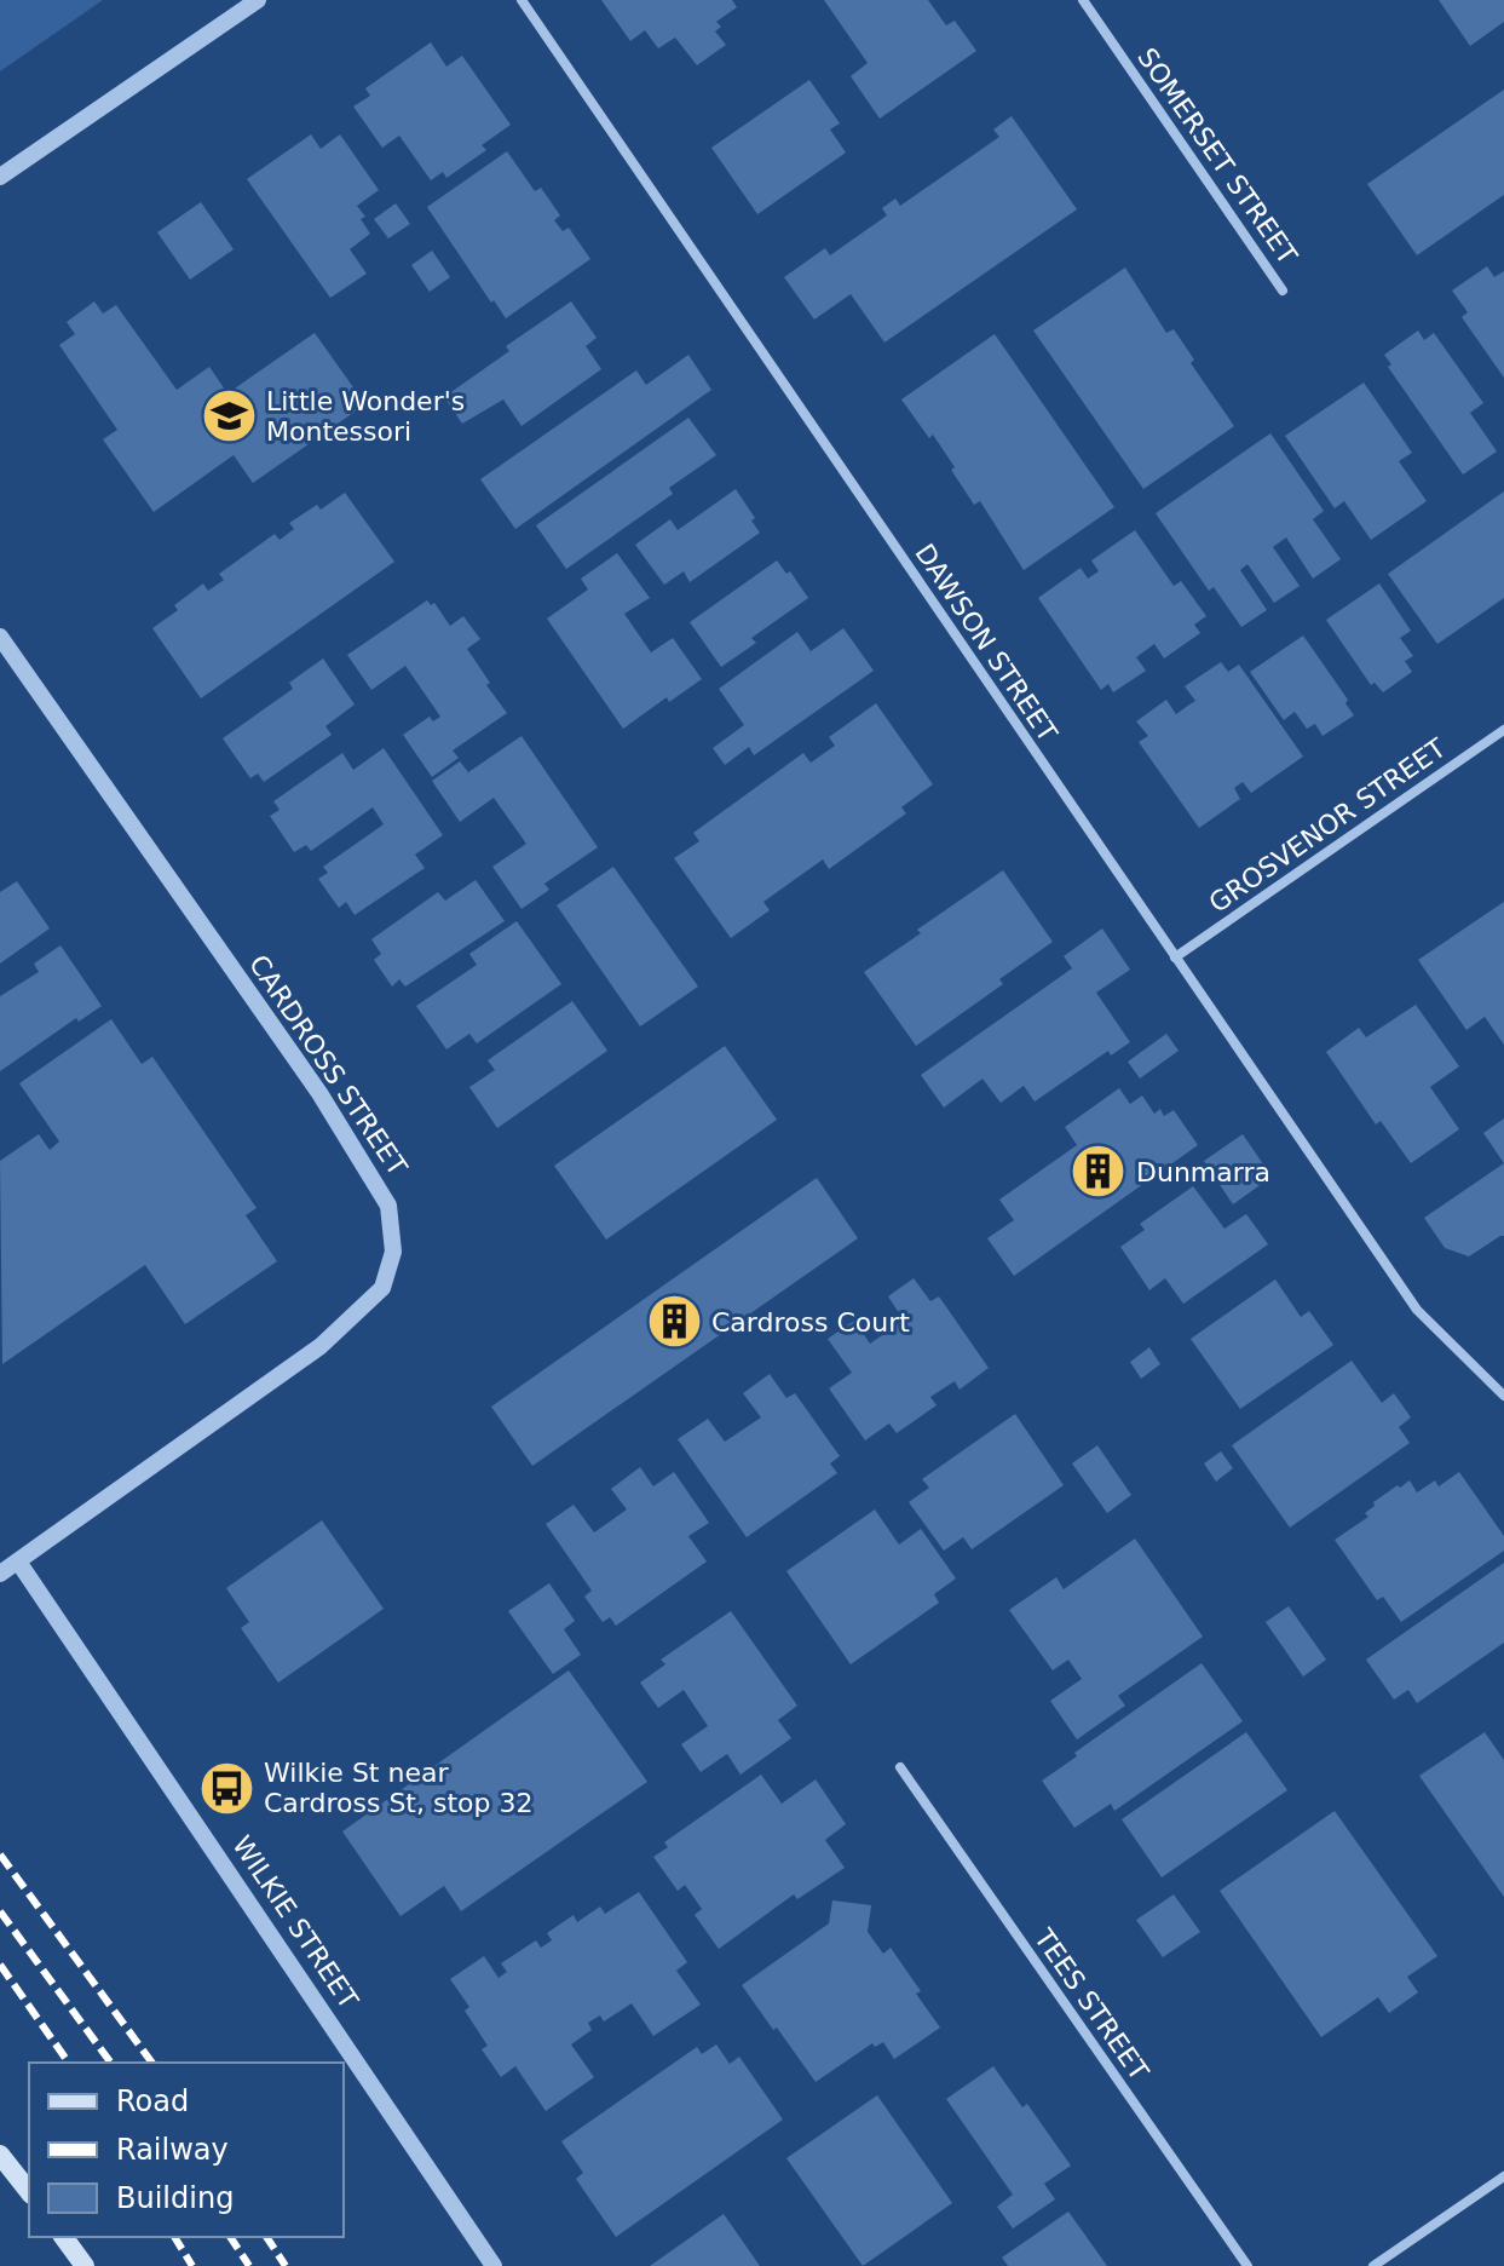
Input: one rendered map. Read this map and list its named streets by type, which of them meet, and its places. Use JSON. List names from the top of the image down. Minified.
{"streets":{"street":["SOMERSET STREET","DAWSON STREET","GROSVENOR STREET","CARDROSS STREET","WILKIE STREET","TEES STREET"]},"crossings":[["DAWSON STREET","GROSVENOR STREET"],["CARDROSS STREET","WILKIE STREET"]],"places":{"school or university":["Little Wonder's Montessori"],"building":["Dunmarra","Cardross Court"],"bus stop":["Wilkie St near Cardross St, stop 32"]},"legend":["Road","Railway","Building"]}
